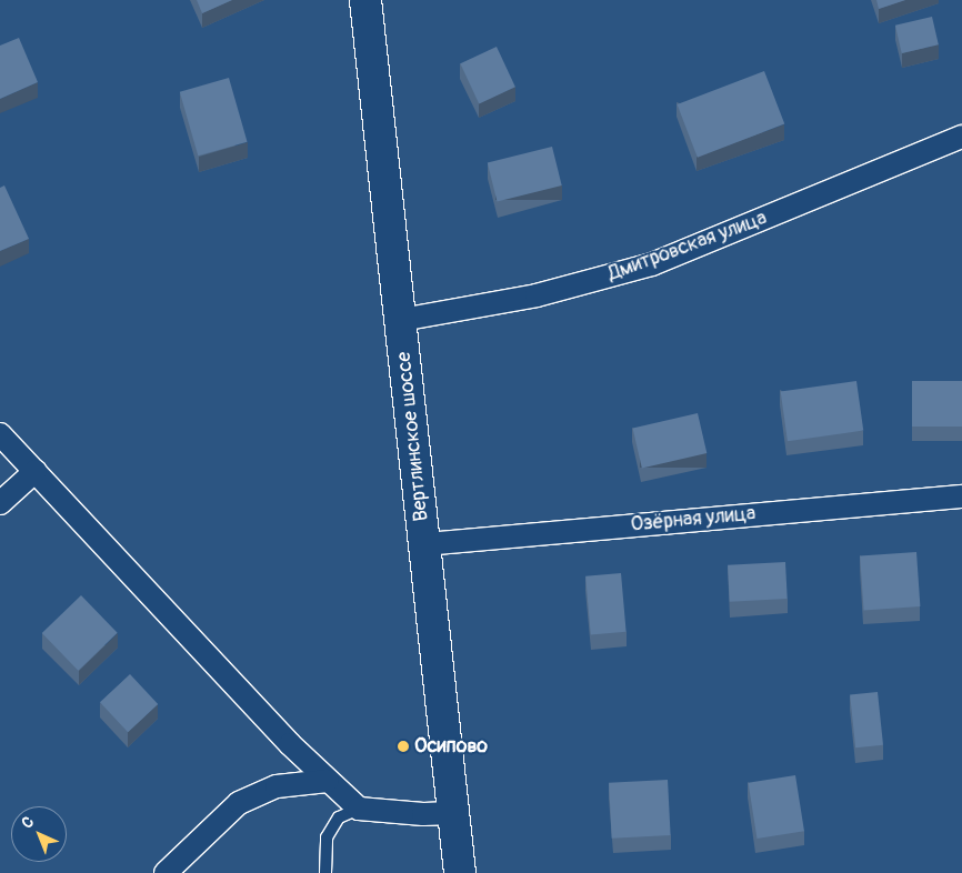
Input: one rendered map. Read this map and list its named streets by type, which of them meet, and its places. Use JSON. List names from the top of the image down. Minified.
{"streets":{"main road":["Вертлинское шоссе"],"street":["Дмитровская улица","Озёрная улица"]},"crossings":[["Дмитровская улица","Вертлинское шоссе"],["Вертлинское шоссе","Озёрная улица"]],"places":["Осипово"],"north":"top left"}
